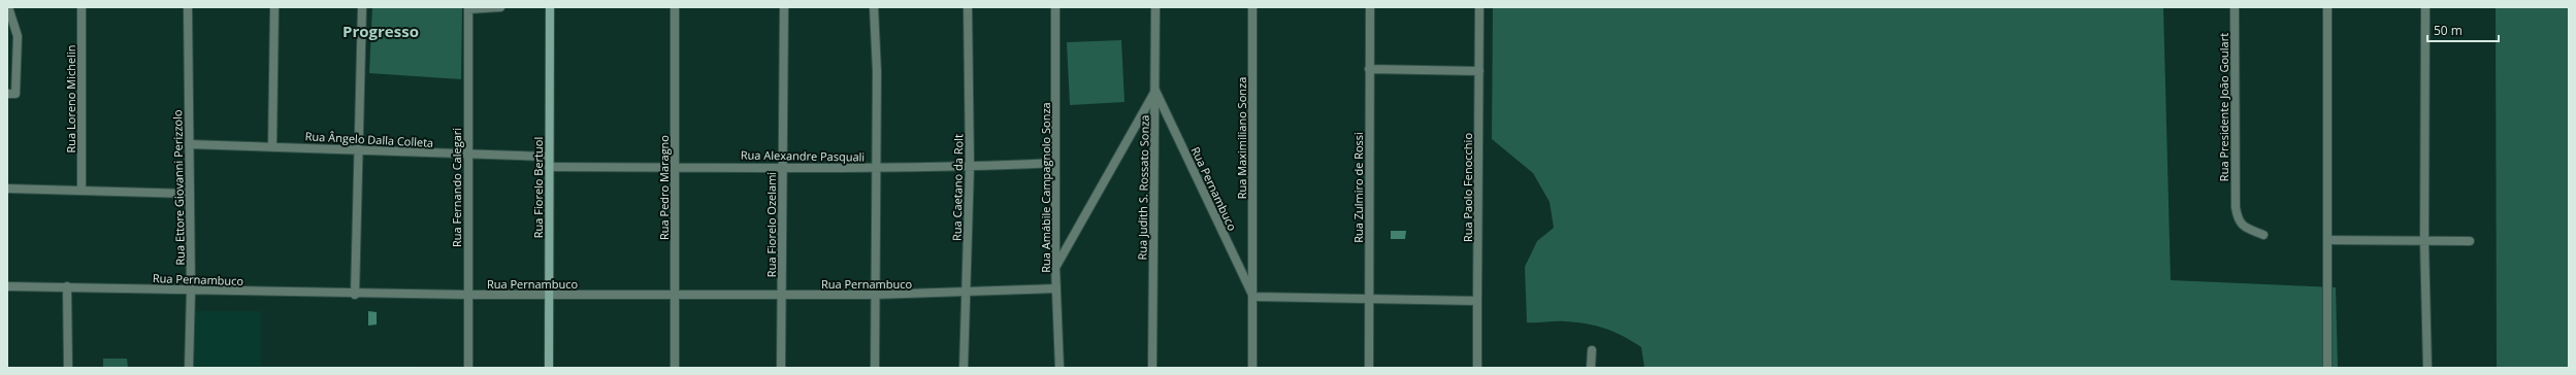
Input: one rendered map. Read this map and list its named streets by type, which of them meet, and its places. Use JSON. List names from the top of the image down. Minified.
{"streets":{"main road":["Rua Fiorelo Bertuol"],"street":["Rua Loreno Michelin","Rua Presidente João Goulart","Rua Maximiliano Sonza","Rua Ângelo Dalla Colleta","Rua Alexandre Pasquali","Rua Ettore Giovanni Perizzolo","Rua Fernando Calegari","Rua Pedro Maragno","Rua Caetano da Rolt","Rua Amábile Campagnolo Sonza","Rua Judith S. Rossato Sonza","Rua Zulmiro de Rossi","Rua Paolo Fenocchio","Rua Pernambuco","Rua Fiorelo Ozelami"]},"crossings":[["Rua Maximiliano Sonza","Rua Pernambuco"],["Rua Ângelo Dalla Colleta","Rua Ettore Giovanni Perizzolo"],["Rua Ângelo Dalla Colleta","Rua Fernando Calegari"],["Rua Ângelo Dalla Colleta","Rua Fiorelo Bertuol"],["Rua Alexandre Pasquali","Rua Fiorelo Bertuol"],["Rua Alexandre Pasquali","Rua Pedro Maragno"],["Rua Alexandre Pasquali","Rua Caetano da Rolt"],["Rua Alexandre Pasquali","Rua Amábile Campagnolo Sonza"],["Rua Alexandre Pasquali","Rua Fiorelo Ozelami"],["Rua Ettore Giovanni Perizzolo","Rua Pernambuco"],["Rua Fernando Calegari","Rua Pernambuco"],["Rua Fiorelo Bertuol","Rua Pernambuco"],["Rua Pedro Maragno","Rua Pernambuco"],["Rua Caetano da Rolt","Rua Pernambuco"],["Rua Amábile Campagnolo Sonza","Rua Pernambuco"],["Rua Judith S. Rossato Sonza","Rua Pernambuco"],["Rua Pernambuco","Rua Fiorelo Ozelami"]],"districts":["Progresso"],"scale_bar":"50 m"}
